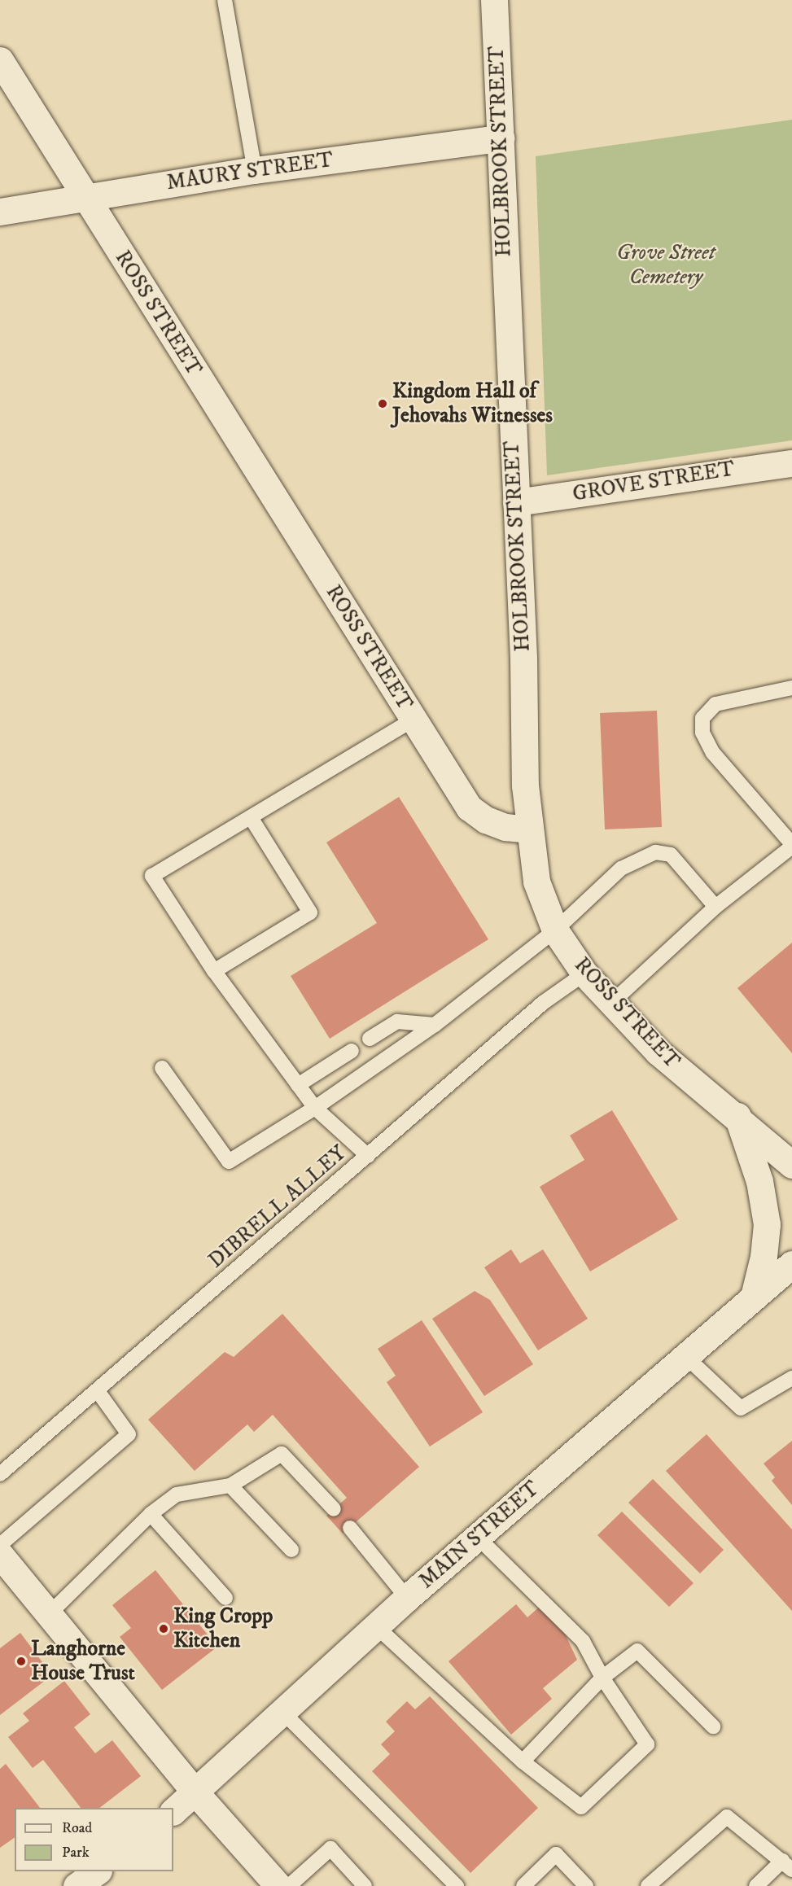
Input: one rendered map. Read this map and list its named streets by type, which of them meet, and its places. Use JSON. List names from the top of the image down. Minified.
{"streets":{"street":["HOLBROOK STREET","MAURY STREET","ROSS STREET","GROVE STREET","MAIN STREET"],"lane":["DIBRELL ALLEY"]},"crossings":[["HOLBROOK STREET","MAURY STREET"],["HOLBROOK STREET","ROSS STREET"],["HOLBROOK STREET","GROVE STREET"],["MAURY STREET","ROSS STREET"],["ROSS STREET","DIBRELL ALLEY"]],"parks":["Grove Street Cemetery"],"places":["Kingdom Hall of Jehovahs Witnesses","King Cropp Kitchen","Langhorne House Trust"],"legend":["Road","Park"]}
